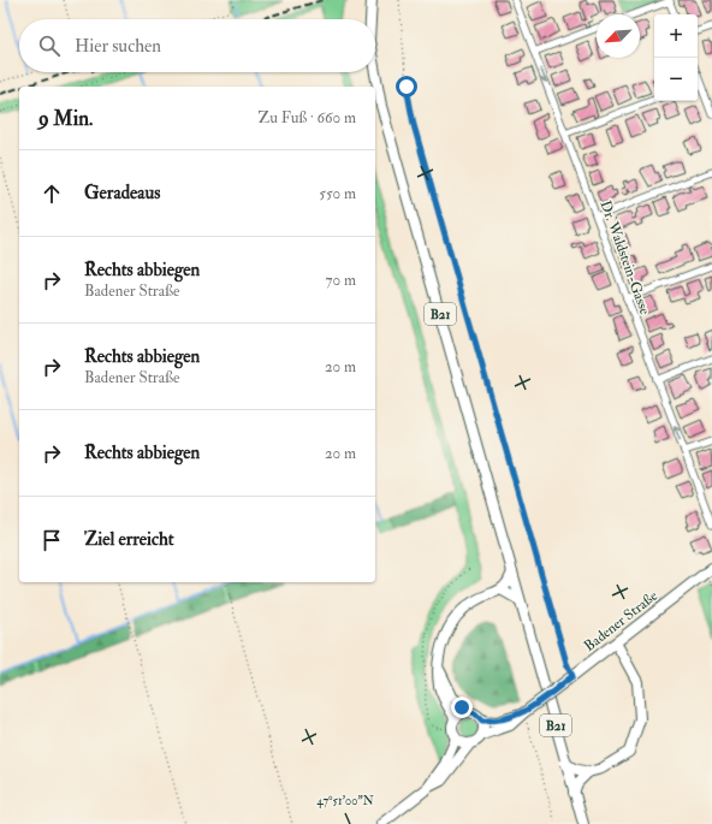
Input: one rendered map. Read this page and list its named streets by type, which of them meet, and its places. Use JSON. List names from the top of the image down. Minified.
{"streets":{"main road":["B21","Badener Straße"],"street":["Dr. Waldstein-Gasse"]},"north":"bottom left","page":{"map_buttons":["+","−"],"search":"Hier suchen","heading":["9 Min.","Zu Fuß · 660 m"],"list":[["Geradeaus","550 m"],["Rechts abbiegen","Badener Straße","70 m"],["Rechts abbiegen","Badener Straße","20 m"],["Rechts abbiegen","20 m"],"Ziel erreicht"]},"coordinates":["47°51'00\"N"]}
